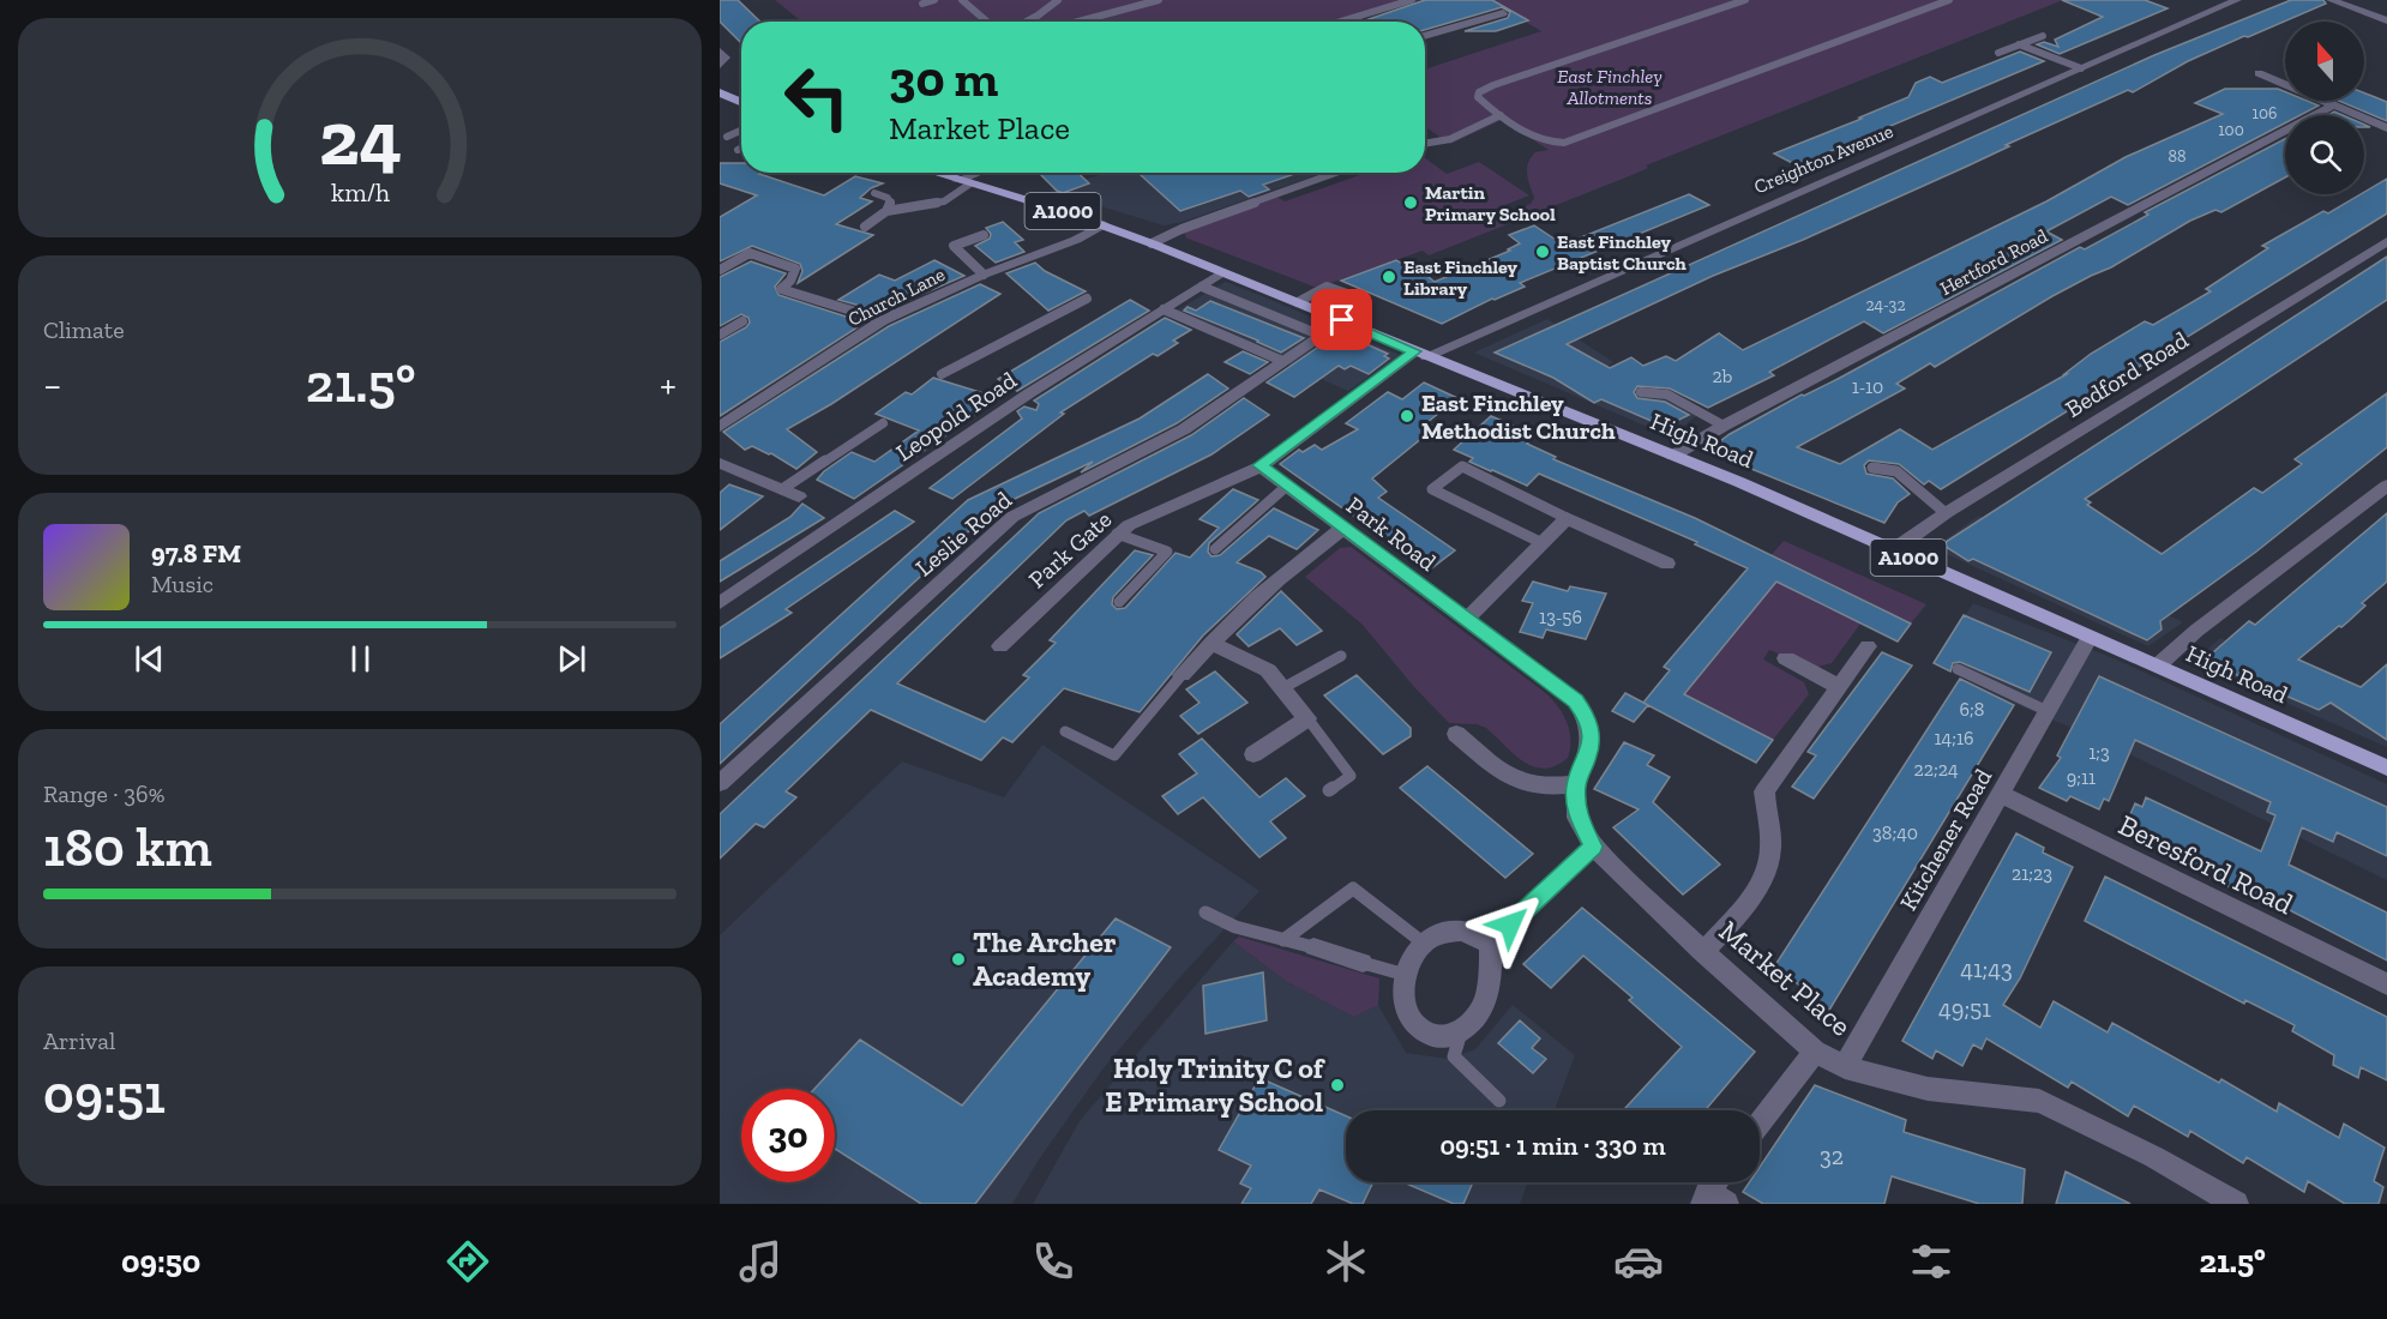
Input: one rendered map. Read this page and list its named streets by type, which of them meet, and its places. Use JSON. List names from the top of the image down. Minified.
{"streets":{"main road":["A1000","High Road"],"street":["Creighton Avenue","Hertford Road","Church Lane","Bedford Road","Leopold Road","Leslie Road","Park Road","Park Gate","Kitchener Road","Beresford Road","Market Place"]},"crossings":[["Creighton Avenue","High Road"],["Hertford Road","High Road"],["Church Lane","High Road"],["Bedford Road","High Road"],["Leopold Road","High Road"],["High Road","Leslie Road"],["High Road","Kitchener Road"],["Park Road","Park Gate"],["Park Road","Market Place"],["Kitchener Road","Beresford Road"],["Kitchener Road","Market Place"]],"parks":["East Finchley Allotments"],"places":["Martin Primary School","East Finchley Baptist Church","East Finchley Library","East Finchley Methodist Church","The Archer Academy","Holy Trinity C of E Primary School"],"house_numbers":["106","100","88","24-32","2b","1-10","13-56","6;8","14;16","1;3","22;24","9;11","38;40","21;23","41;43","49;51","32"],"north":"top","page":{"turn":["30 m","Market Place"],"tile":["Climate",["Range · 36%","180 km"],["Arrival","09:51"]],"heat":["−","21.5°","+"],"song":["97.8 FM","Music"],"limit":"30","trip":"09:51 · 1 min · 330 m","tabs":["09:50","21.5°"],"gauge":["24","km/h"]}}
